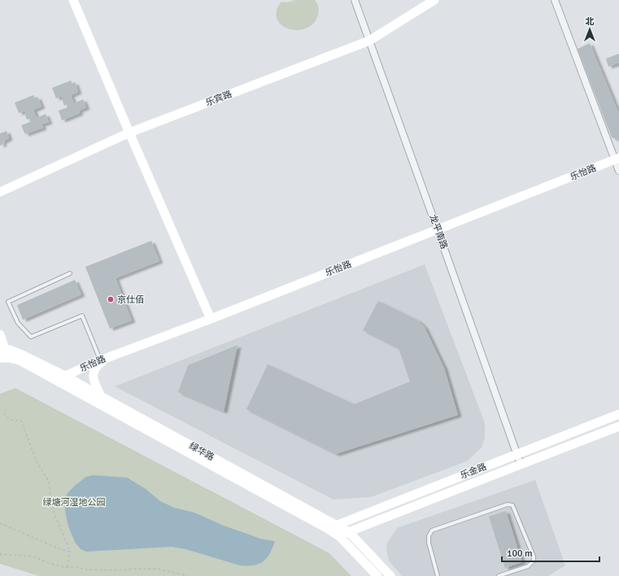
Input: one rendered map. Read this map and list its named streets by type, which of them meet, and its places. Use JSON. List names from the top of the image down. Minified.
{"streets":{"main road":["乐宾路","乐怡路","绿华路","乐金路"],"street":["龙平南路"]},"crossings":[["乐宾路","龙平南路"],["乐怡路","龙平南路"],["乐怡路","绿华路"],["龙平南路","乐金路"],["绿华路","乐金路"]],"parks":["绿塘河湿地公园"],"places":["京仕佰"],"scale_bar":"100 m","north":"top"}
